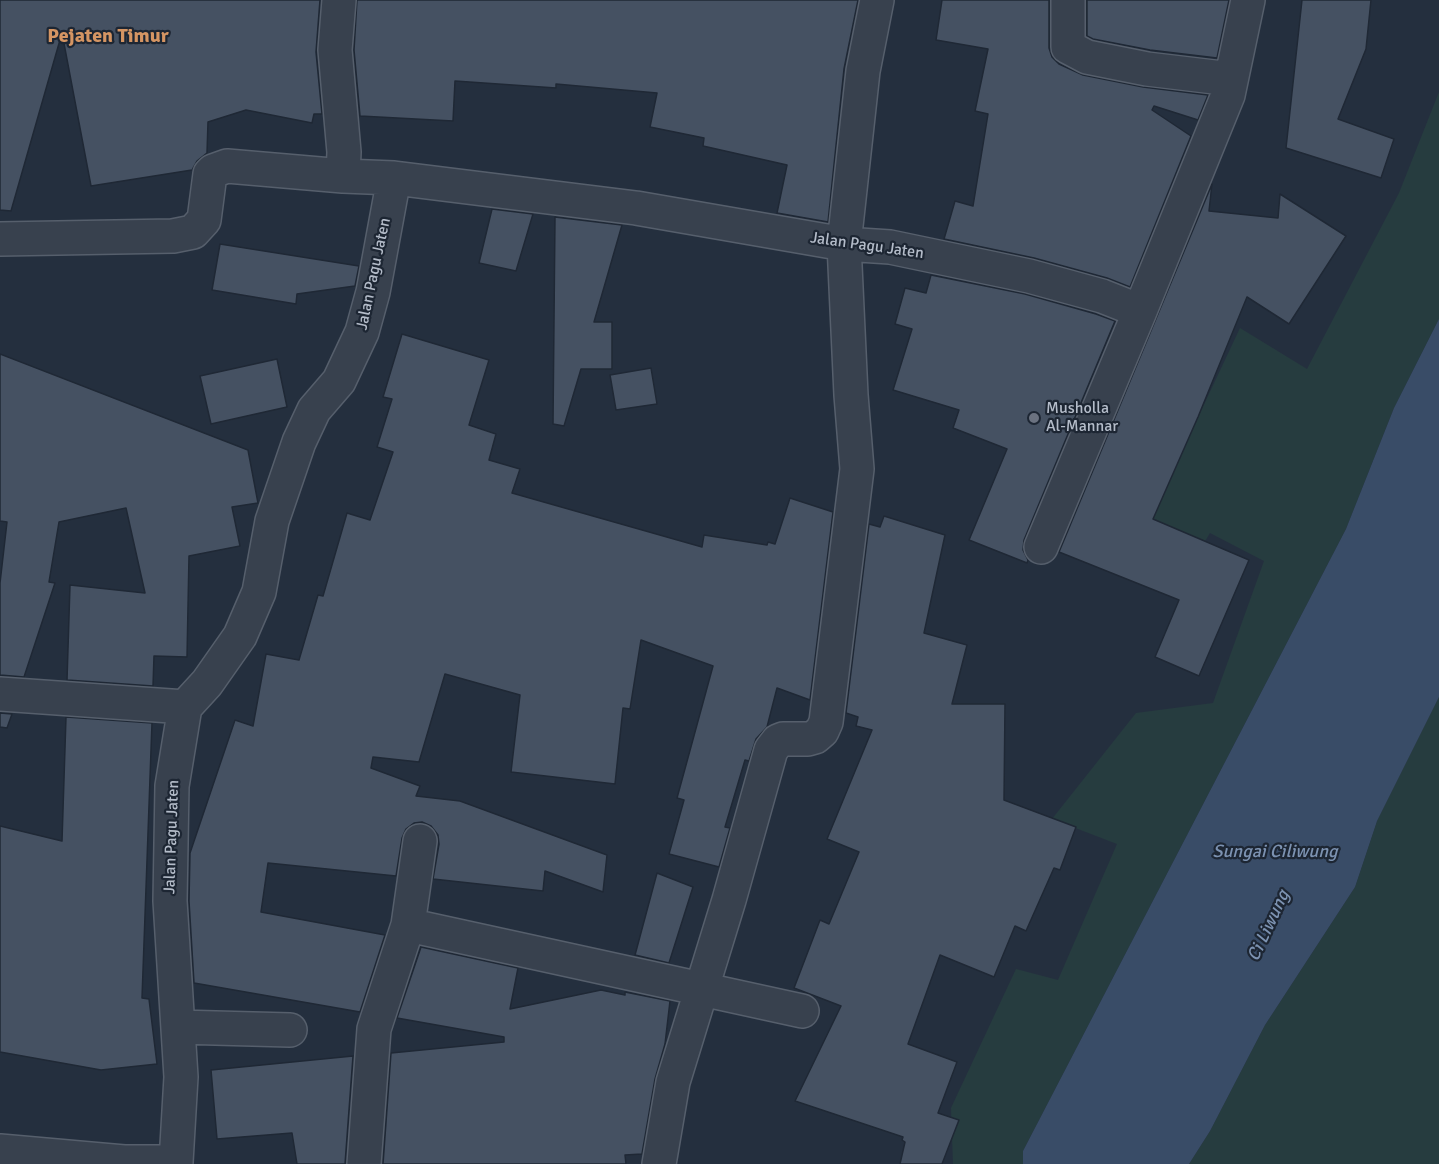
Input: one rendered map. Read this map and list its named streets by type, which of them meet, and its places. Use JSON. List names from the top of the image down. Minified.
{"streets":{"street":["Jalan Pagu Jaten"]},"districts":["Pejaten Timur"],"water":["Sungai Ciliwung","Ci Liwung"],"places":["Musholla Al-Mannar"]}
